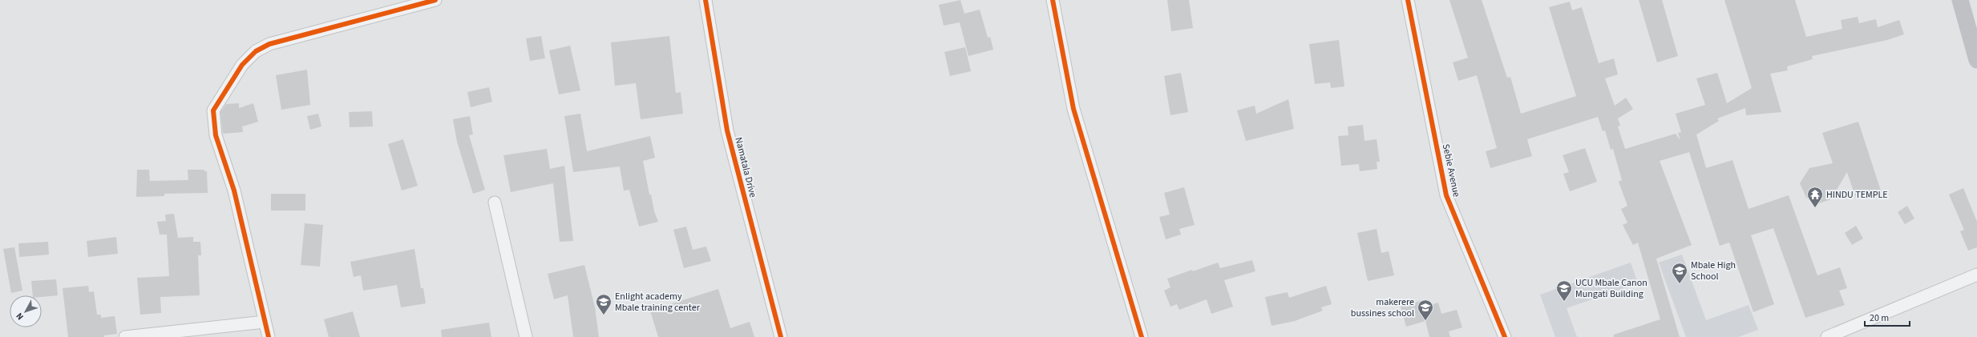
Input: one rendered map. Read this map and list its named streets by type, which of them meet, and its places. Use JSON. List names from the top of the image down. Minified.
{"streets":{"street":["Namatala Drive","Sebie Avenue"]},"places":{"temple":["HINDU TEMPLE"],"school or university":["Mbale High School","UCU Mbale Canon Mungati Building","Enlight academy Mbale training center","makerere bussines school"]},"scale_bar":"20 m","north":"bottom left"}
